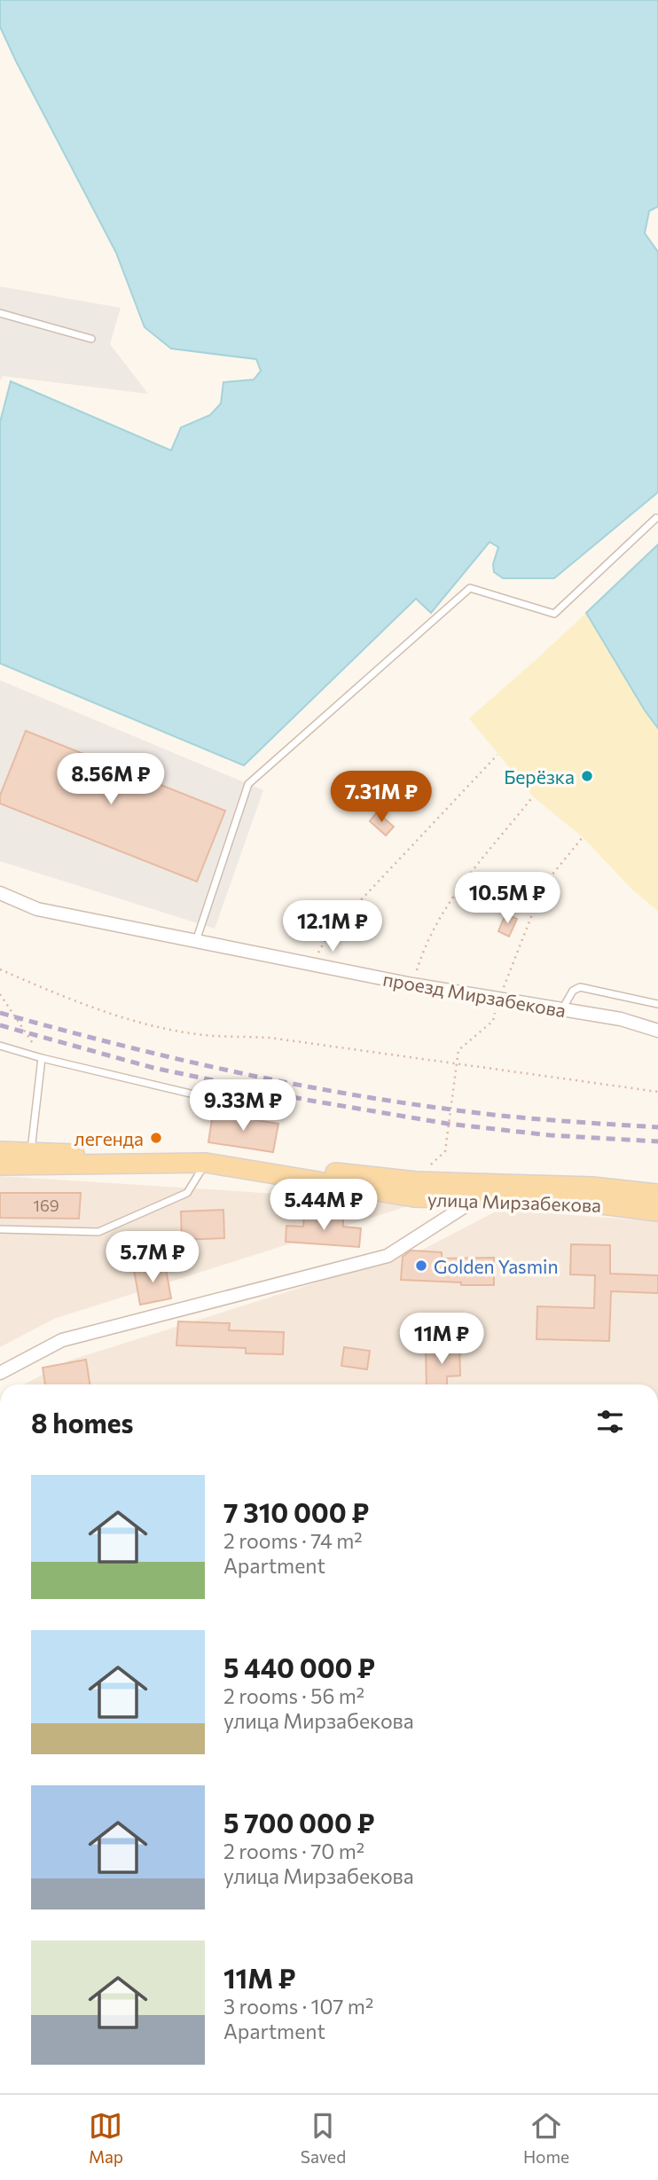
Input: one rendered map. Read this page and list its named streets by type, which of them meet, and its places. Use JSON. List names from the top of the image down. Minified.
{"streets":{"main road":["улица Мирзабекова"],"street":["проезд Мирзабекова"]},"places":["Берёзка","легенда","Golden Yasmin"],"house_numbers":["169"],"page":{"price":["8.56M ₽","7.31M ₽","10.5M ₽","12.1M ₽","9.33M ₽","5.44M ₽","5.7M ₽","11M ₽"],"heading":"8 homes","list":[{"name":"7 310 000 ₽","note":"2 rooms · 74 m² · Apartment"},{"name":"5 440 000 ₽","note":"2 rooms · 56 m² · улица Мирзабекова"},{"name":"5 700 000 ₽","note":"2 rooms · 70 m² · улица Мирзабекова"},{"name":"11M ₽","note":"3 rooms · 107 m² · Apartment"}],"tabs":["Map","Saved","Home"]}}
